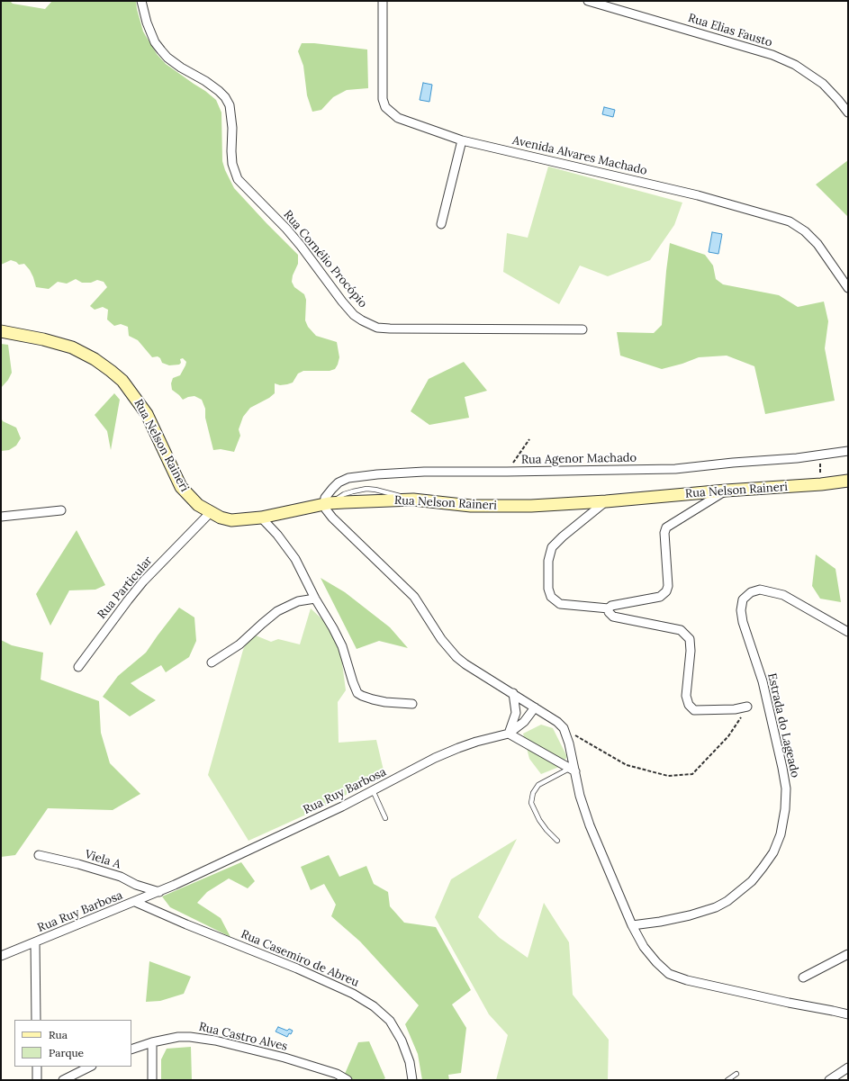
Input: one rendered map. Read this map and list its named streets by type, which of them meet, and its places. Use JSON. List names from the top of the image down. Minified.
{"streets":{"main road":["Rua Nelson Raineri"],"street":["Rua Elias Fausto","Avenida Alvares Machado","Rua Cornélio Procópio","Rua Agenor Machado","Rua Particular","Estrada do Lageado","Rua Ruy Barbosa","Viela A","Rua Casemiro de Abreu","Rua Castro Alves"]},"crossings":[["Rua Nelson Raineri","Rua Agenor Machado"],["Rua Nelson Raineri","Rua Particular"],["Rua Ruy Barbosa","Viela A"],["Rua Ruy Barbosa","Rua Casemiro de Abreu"]],"legend":["Rua","Parque"]}
